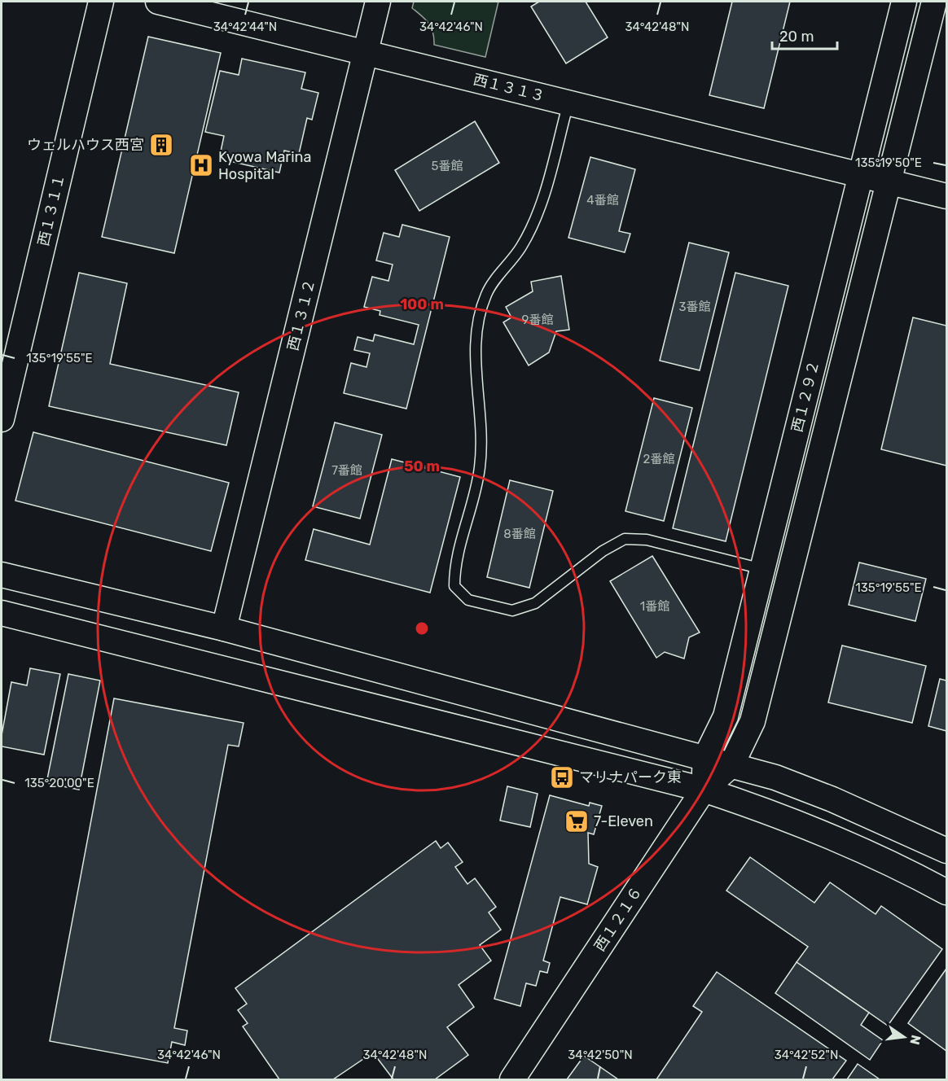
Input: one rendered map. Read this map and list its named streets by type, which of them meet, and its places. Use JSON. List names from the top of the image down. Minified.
{"streets":{"street":["西１３１３","西１３１１","西１３１２","西１２９２","西１２１６"]},"crossings":[["西１３１３","西１３１２"],["西１３１３","西１２９２"],["西１２９２","西１２１６"]],"places":{"building":["ウェルハウス西宮"],"hospital":["Kyowa Marina Hospital"],"bus stop":["マリナパーク東"],"supermarket":["7-Eleven"]},"house_numbers":["5番館","4番館","3番館","9番館","2番館","7番館","8番館","1番館"],"scale_bar":"20 m","north":"right","coordinates":["34°42'44\"N","34°42'46\"N","34°42'48\"N","135°19'50\"E","135°19'55\"E","135°20'00\"E","34°42'50\"N","34°42'52\"N"],"rings":["100 m","50 m"]}
